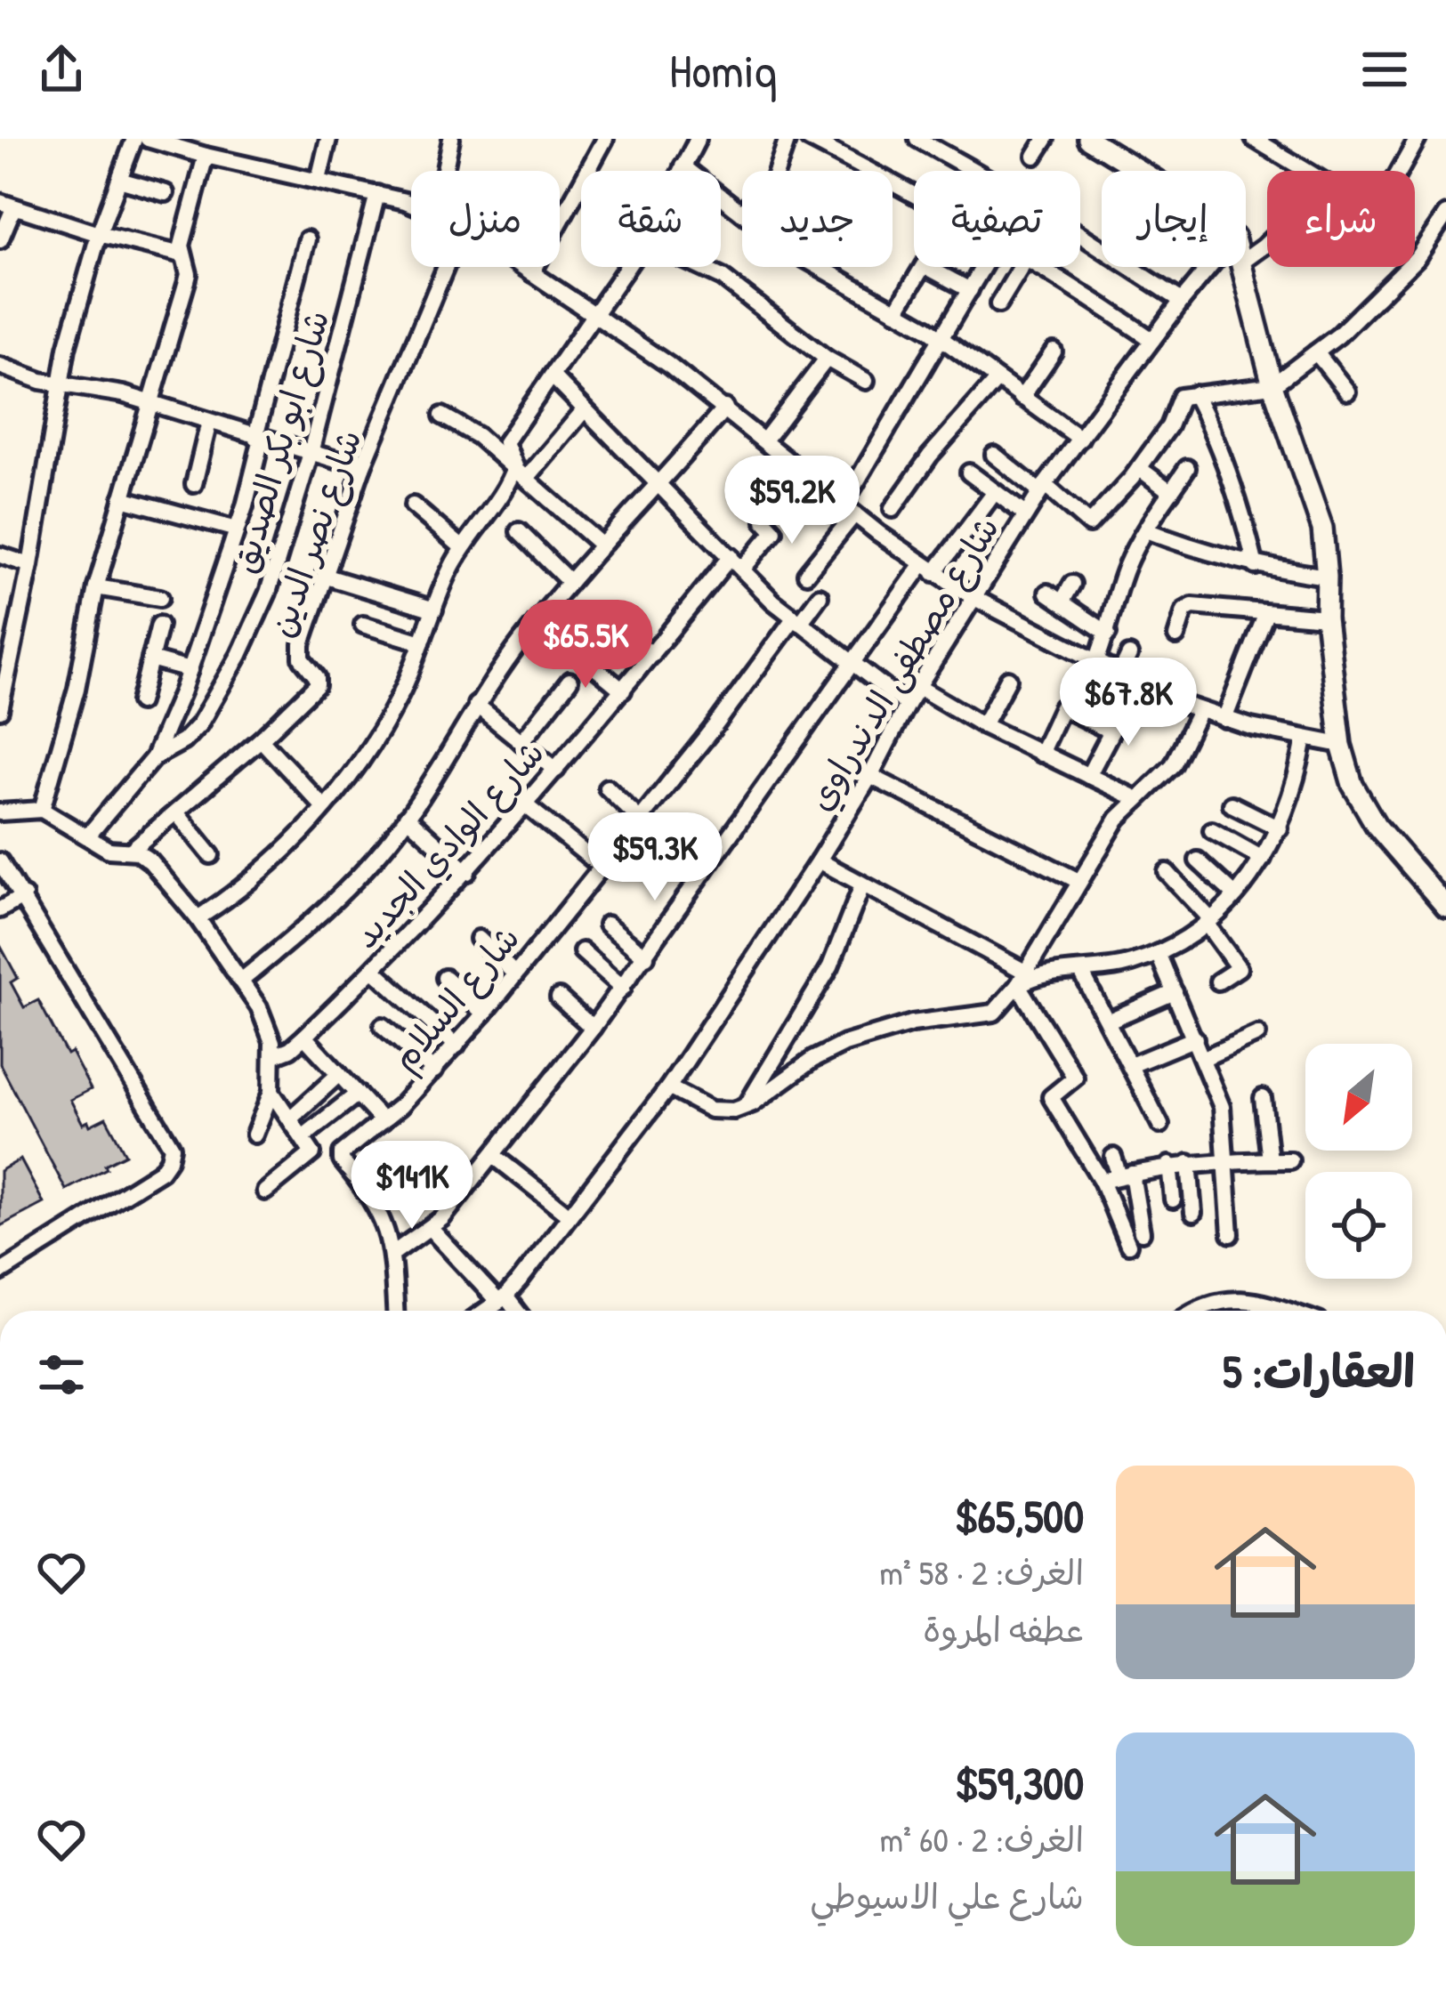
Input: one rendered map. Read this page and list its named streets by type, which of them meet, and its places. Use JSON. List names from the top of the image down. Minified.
{"streets":{"street":["شارع ابو بكر الصديق","شارع نصر الدين","شارع مصطفى الدندراوي","شارع الوادي الجديد","شارع السلام"]},"north":"bottom left","page":{"header":"Homiq","chip":["شراء","إيجار","تصفية","جديد","شقة","منزل"],"price":["$59.2K","$65.5K","$67.8K","$59.3K","$141K"],"heading":"العقارات: 5","list":[{"name":"$65,500","note":"الغرف: 2 · 58 m² · عطفه المروة"},{"name":"$59,300","note":"الغرف: 2 · 60 m² · شارع علي الاسيوطي"}]}}
